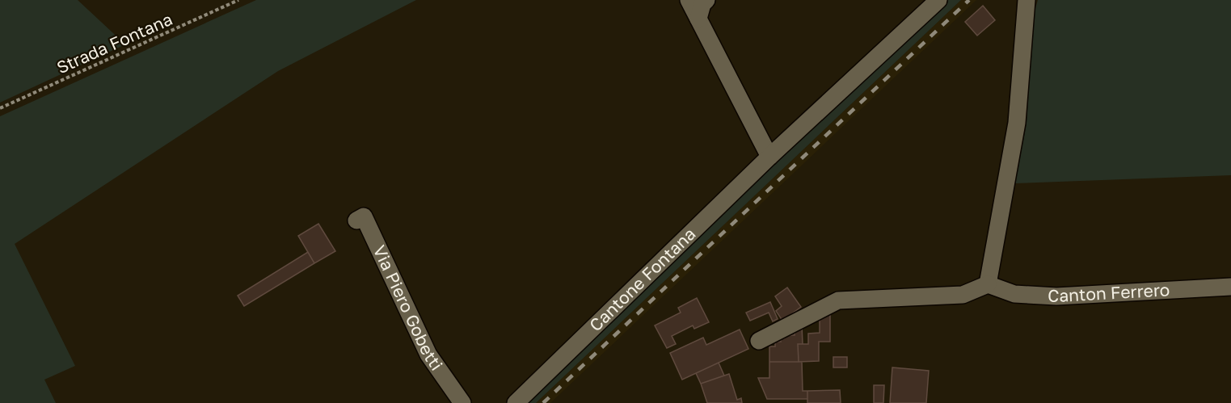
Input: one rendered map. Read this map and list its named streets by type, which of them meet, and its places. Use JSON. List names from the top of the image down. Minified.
{"streets":{"street":["Cantone Fontana","Canton Ferrero","Via Piero Gobetti"],"path":["Strada Fontana"]}}
